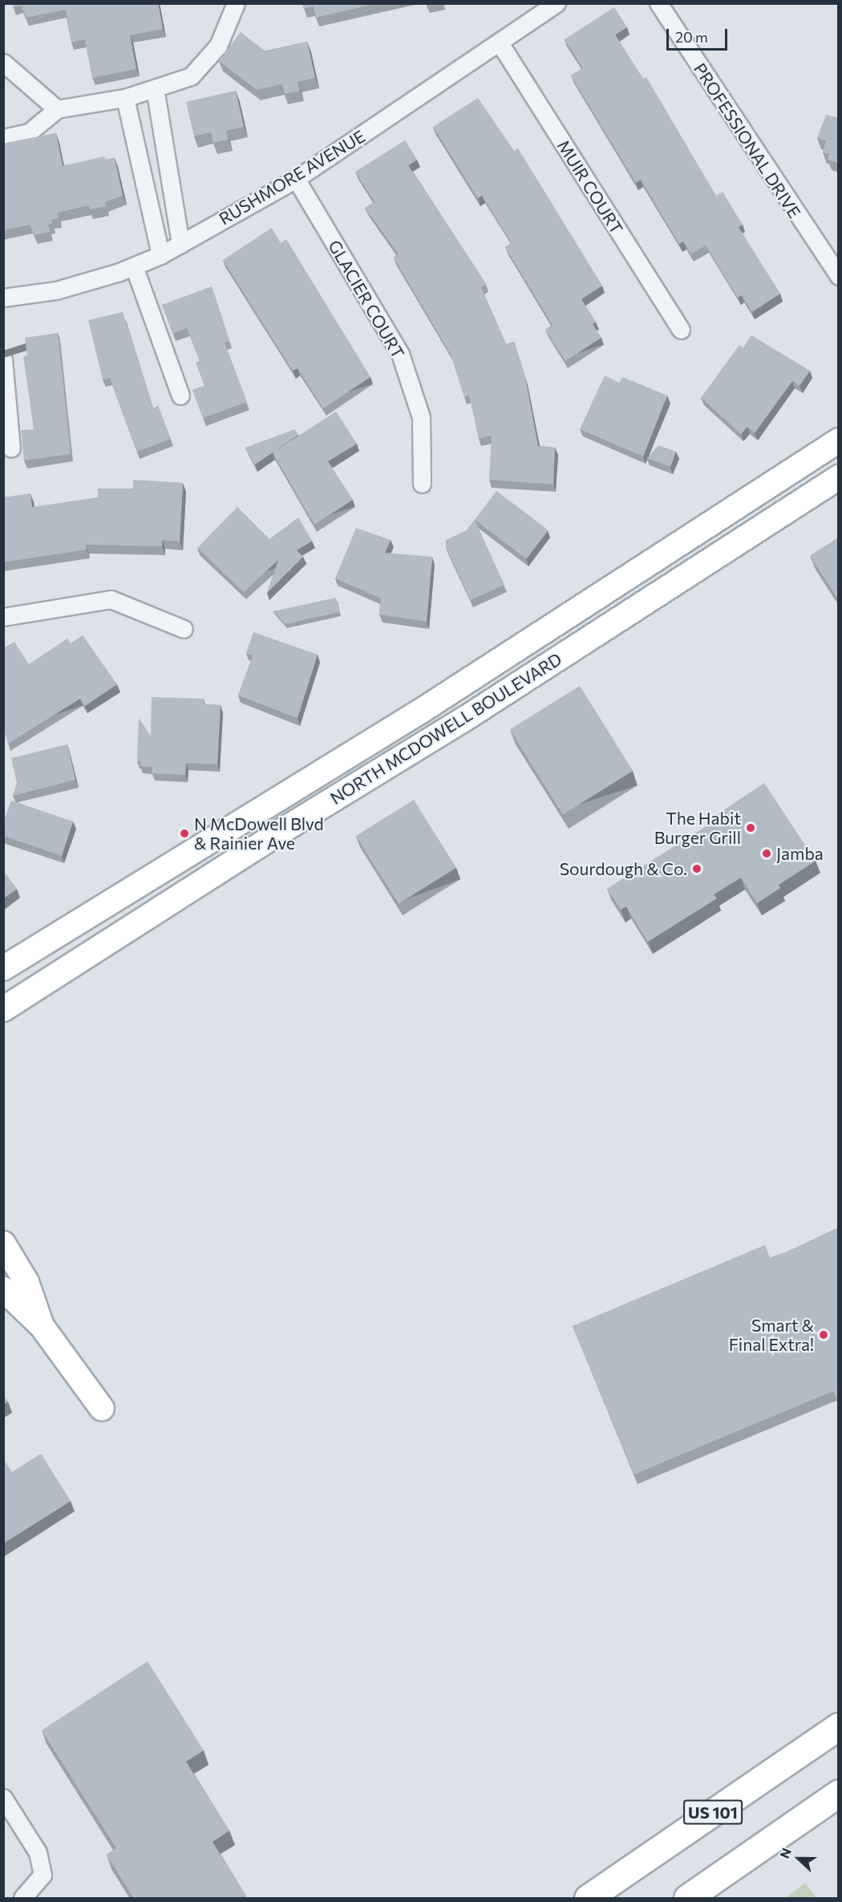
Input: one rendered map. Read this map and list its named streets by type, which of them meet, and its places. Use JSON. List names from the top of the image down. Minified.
{"streets":{"highway":["US 101"],"main road":["NORTH MCDOWELL BOULEVARD"],"street":["PROFESSIONAL DRIVE","RUSHMORE AVENUE","MUIR COURT","GLACIER COURT"]},"crossings":[["RUSHMORE AVENUE","MUIR COURT"],["RUSHMORE AVENUE","GLACIER COURT"]],"places":["The Habit Burger Grill","N McDowell Blvd & Rainier Ave","Jamba","Sourdough & Co.","Smart & Final Extra!"],"scale_bar":"20 m","north":"left"}
